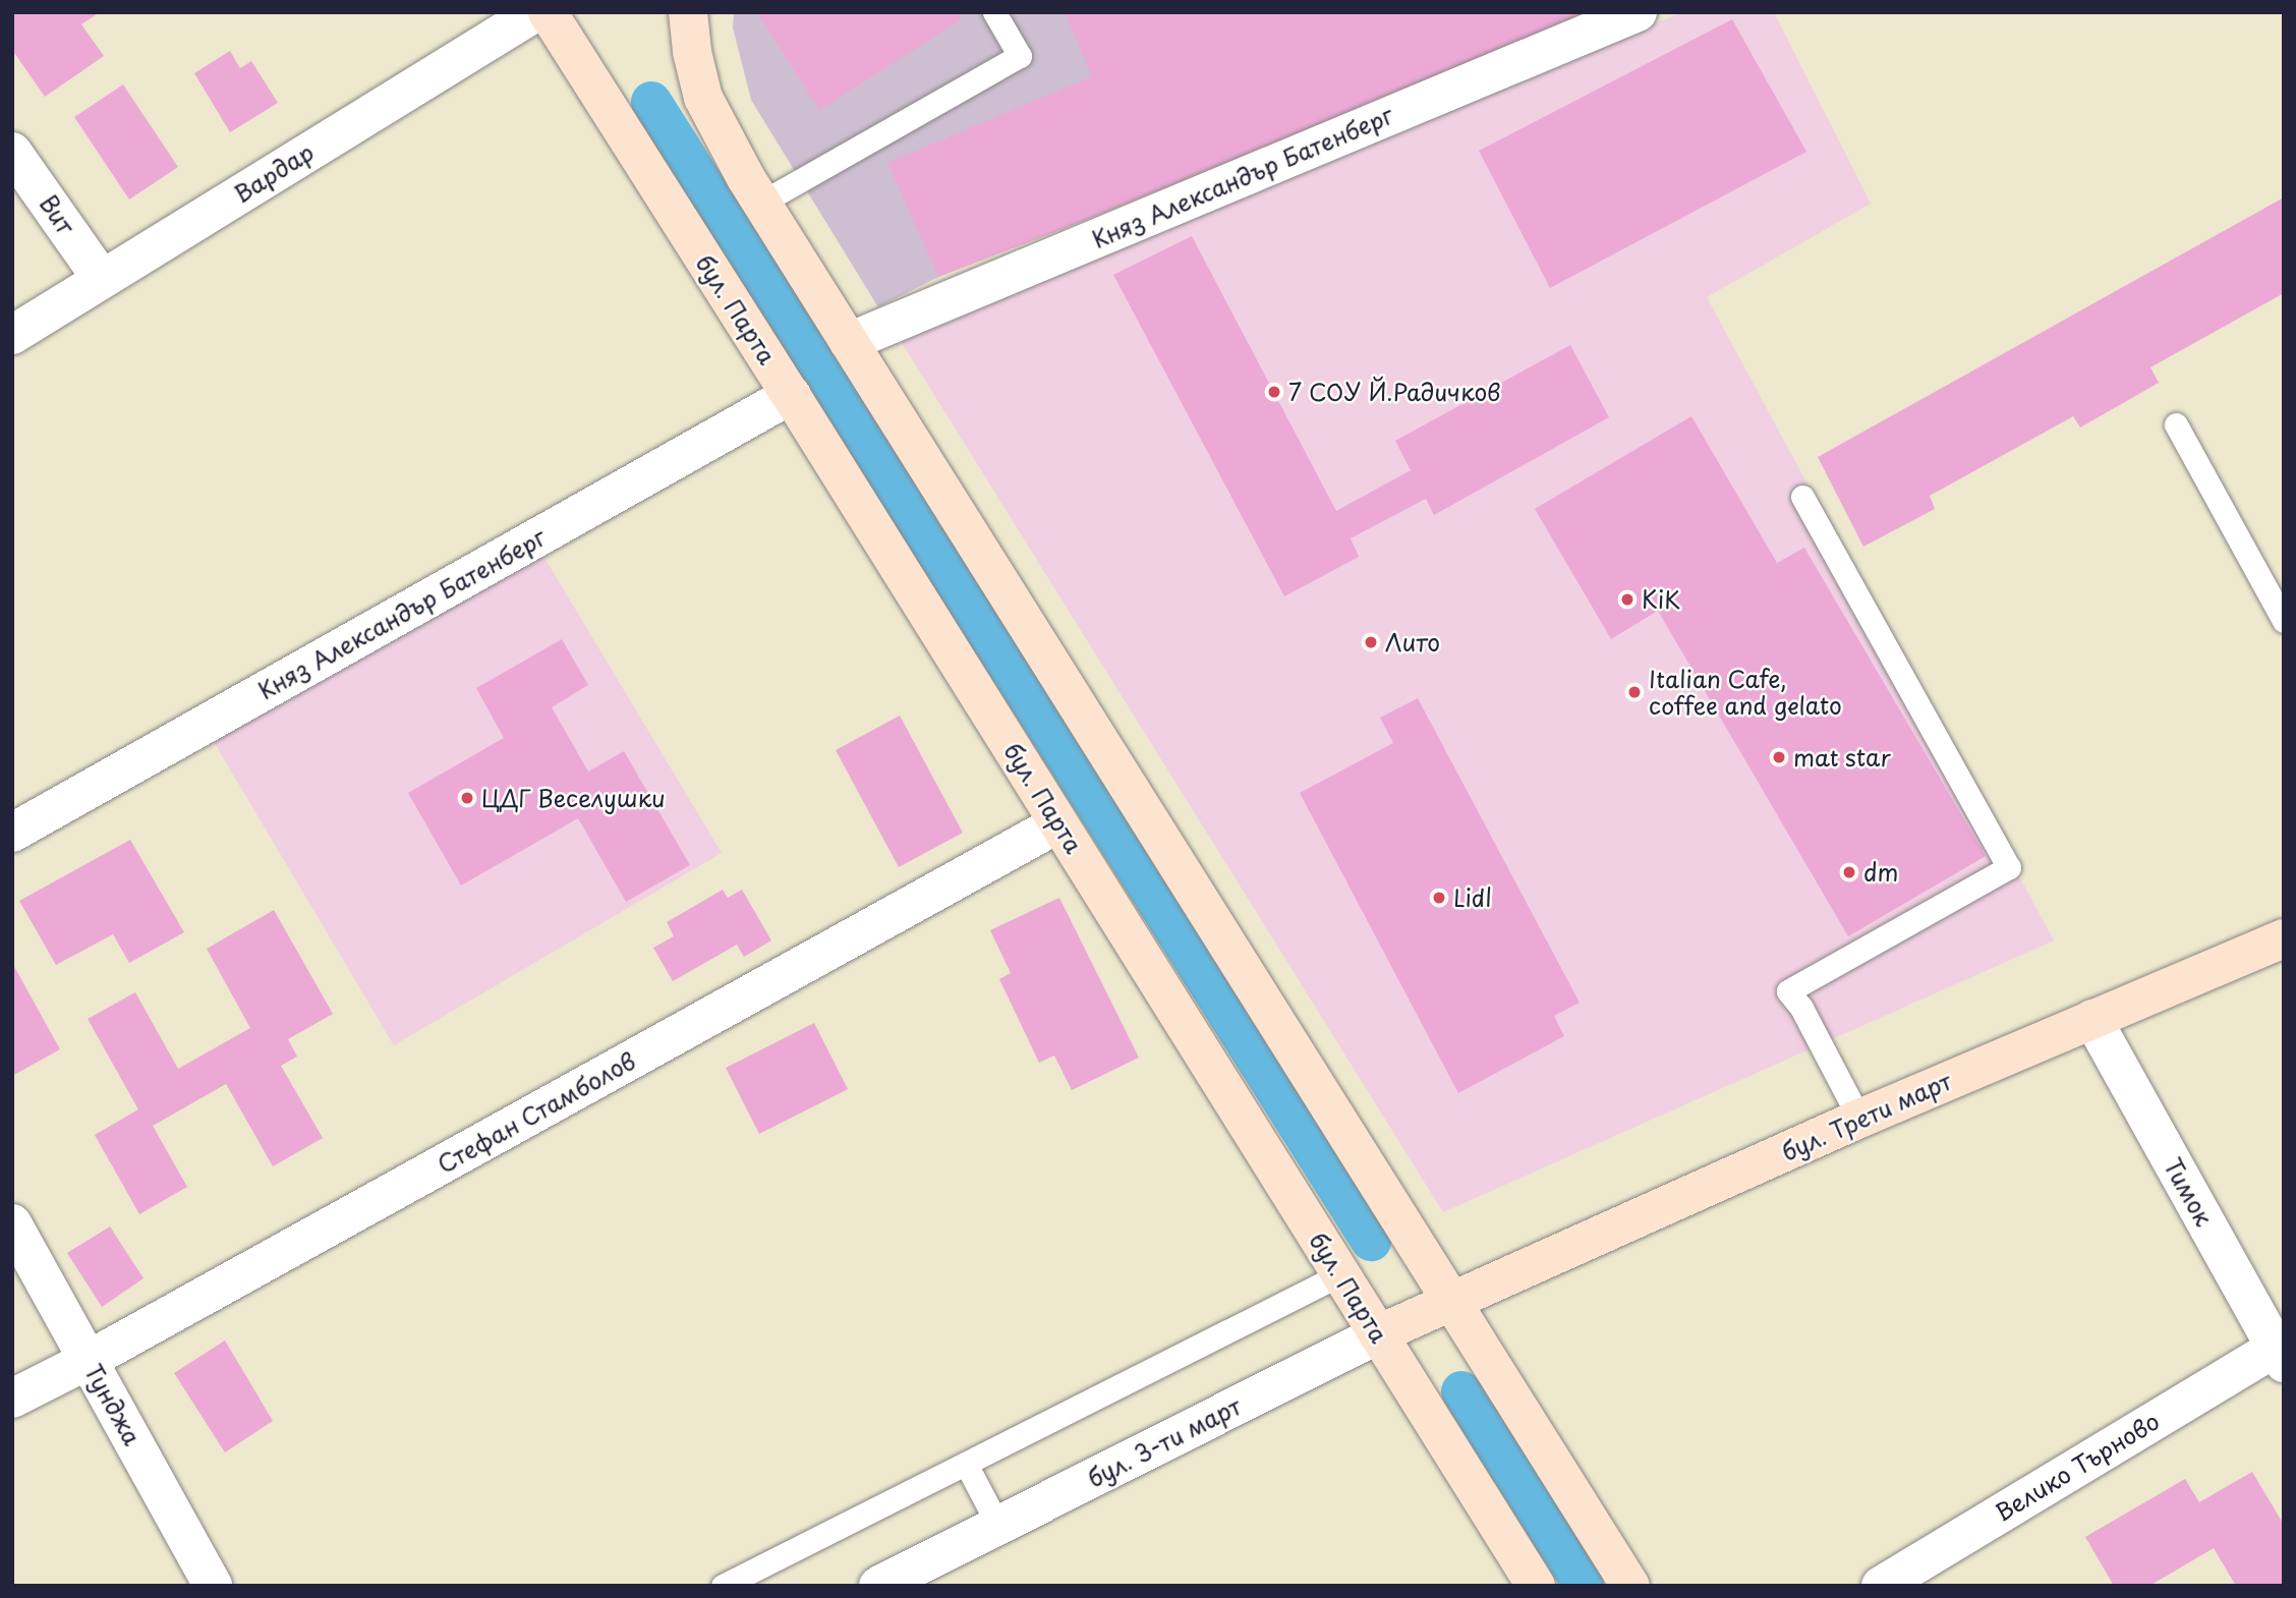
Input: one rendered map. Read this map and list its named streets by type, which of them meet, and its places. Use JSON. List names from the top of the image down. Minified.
{"streets":{"main road":["бул. Парта","бул. Трети март","бул. 3-ти март"],"street":["Вардар","Княз Александър Батенберг","Вит","Стефан Стамболов","Тимок","Тунджа","Велико Търново"]},"crossings":[["Вардар","Вит"],["Княз Александър Батенберг","бул. Парта"],["бул. Парта","Стефан Стамболов"],["бул. Парта","бул. 3-ти март"],["Стефан Стамболов","Тунджа"],["бул. Трети март","Тимок"],["бул. Трети март","бул. 3-ти март"],["Тимок","Велико Търново"]],"places":["7 СОУ Й.Радичков","KiK","Лито","Italian Cafe, coffee and gelato","mat star","ЦДГ Веселушки","dm","Lidl"]}
